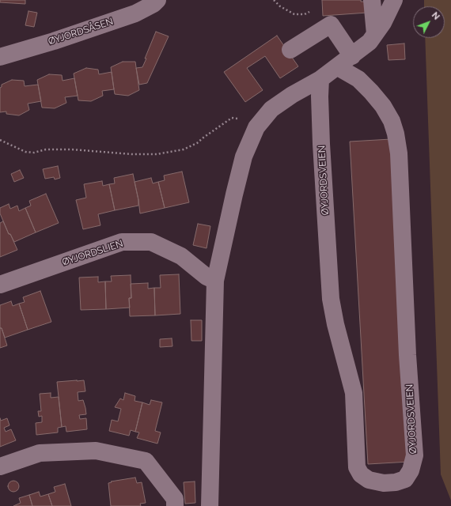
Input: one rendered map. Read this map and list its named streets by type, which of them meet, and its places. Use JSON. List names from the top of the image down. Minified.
{"streets":{"street":["ØYJORDSÅSEN","ØYJORDSVEIEN","ØYJORDSLIEN"]},"north":"top right"}
